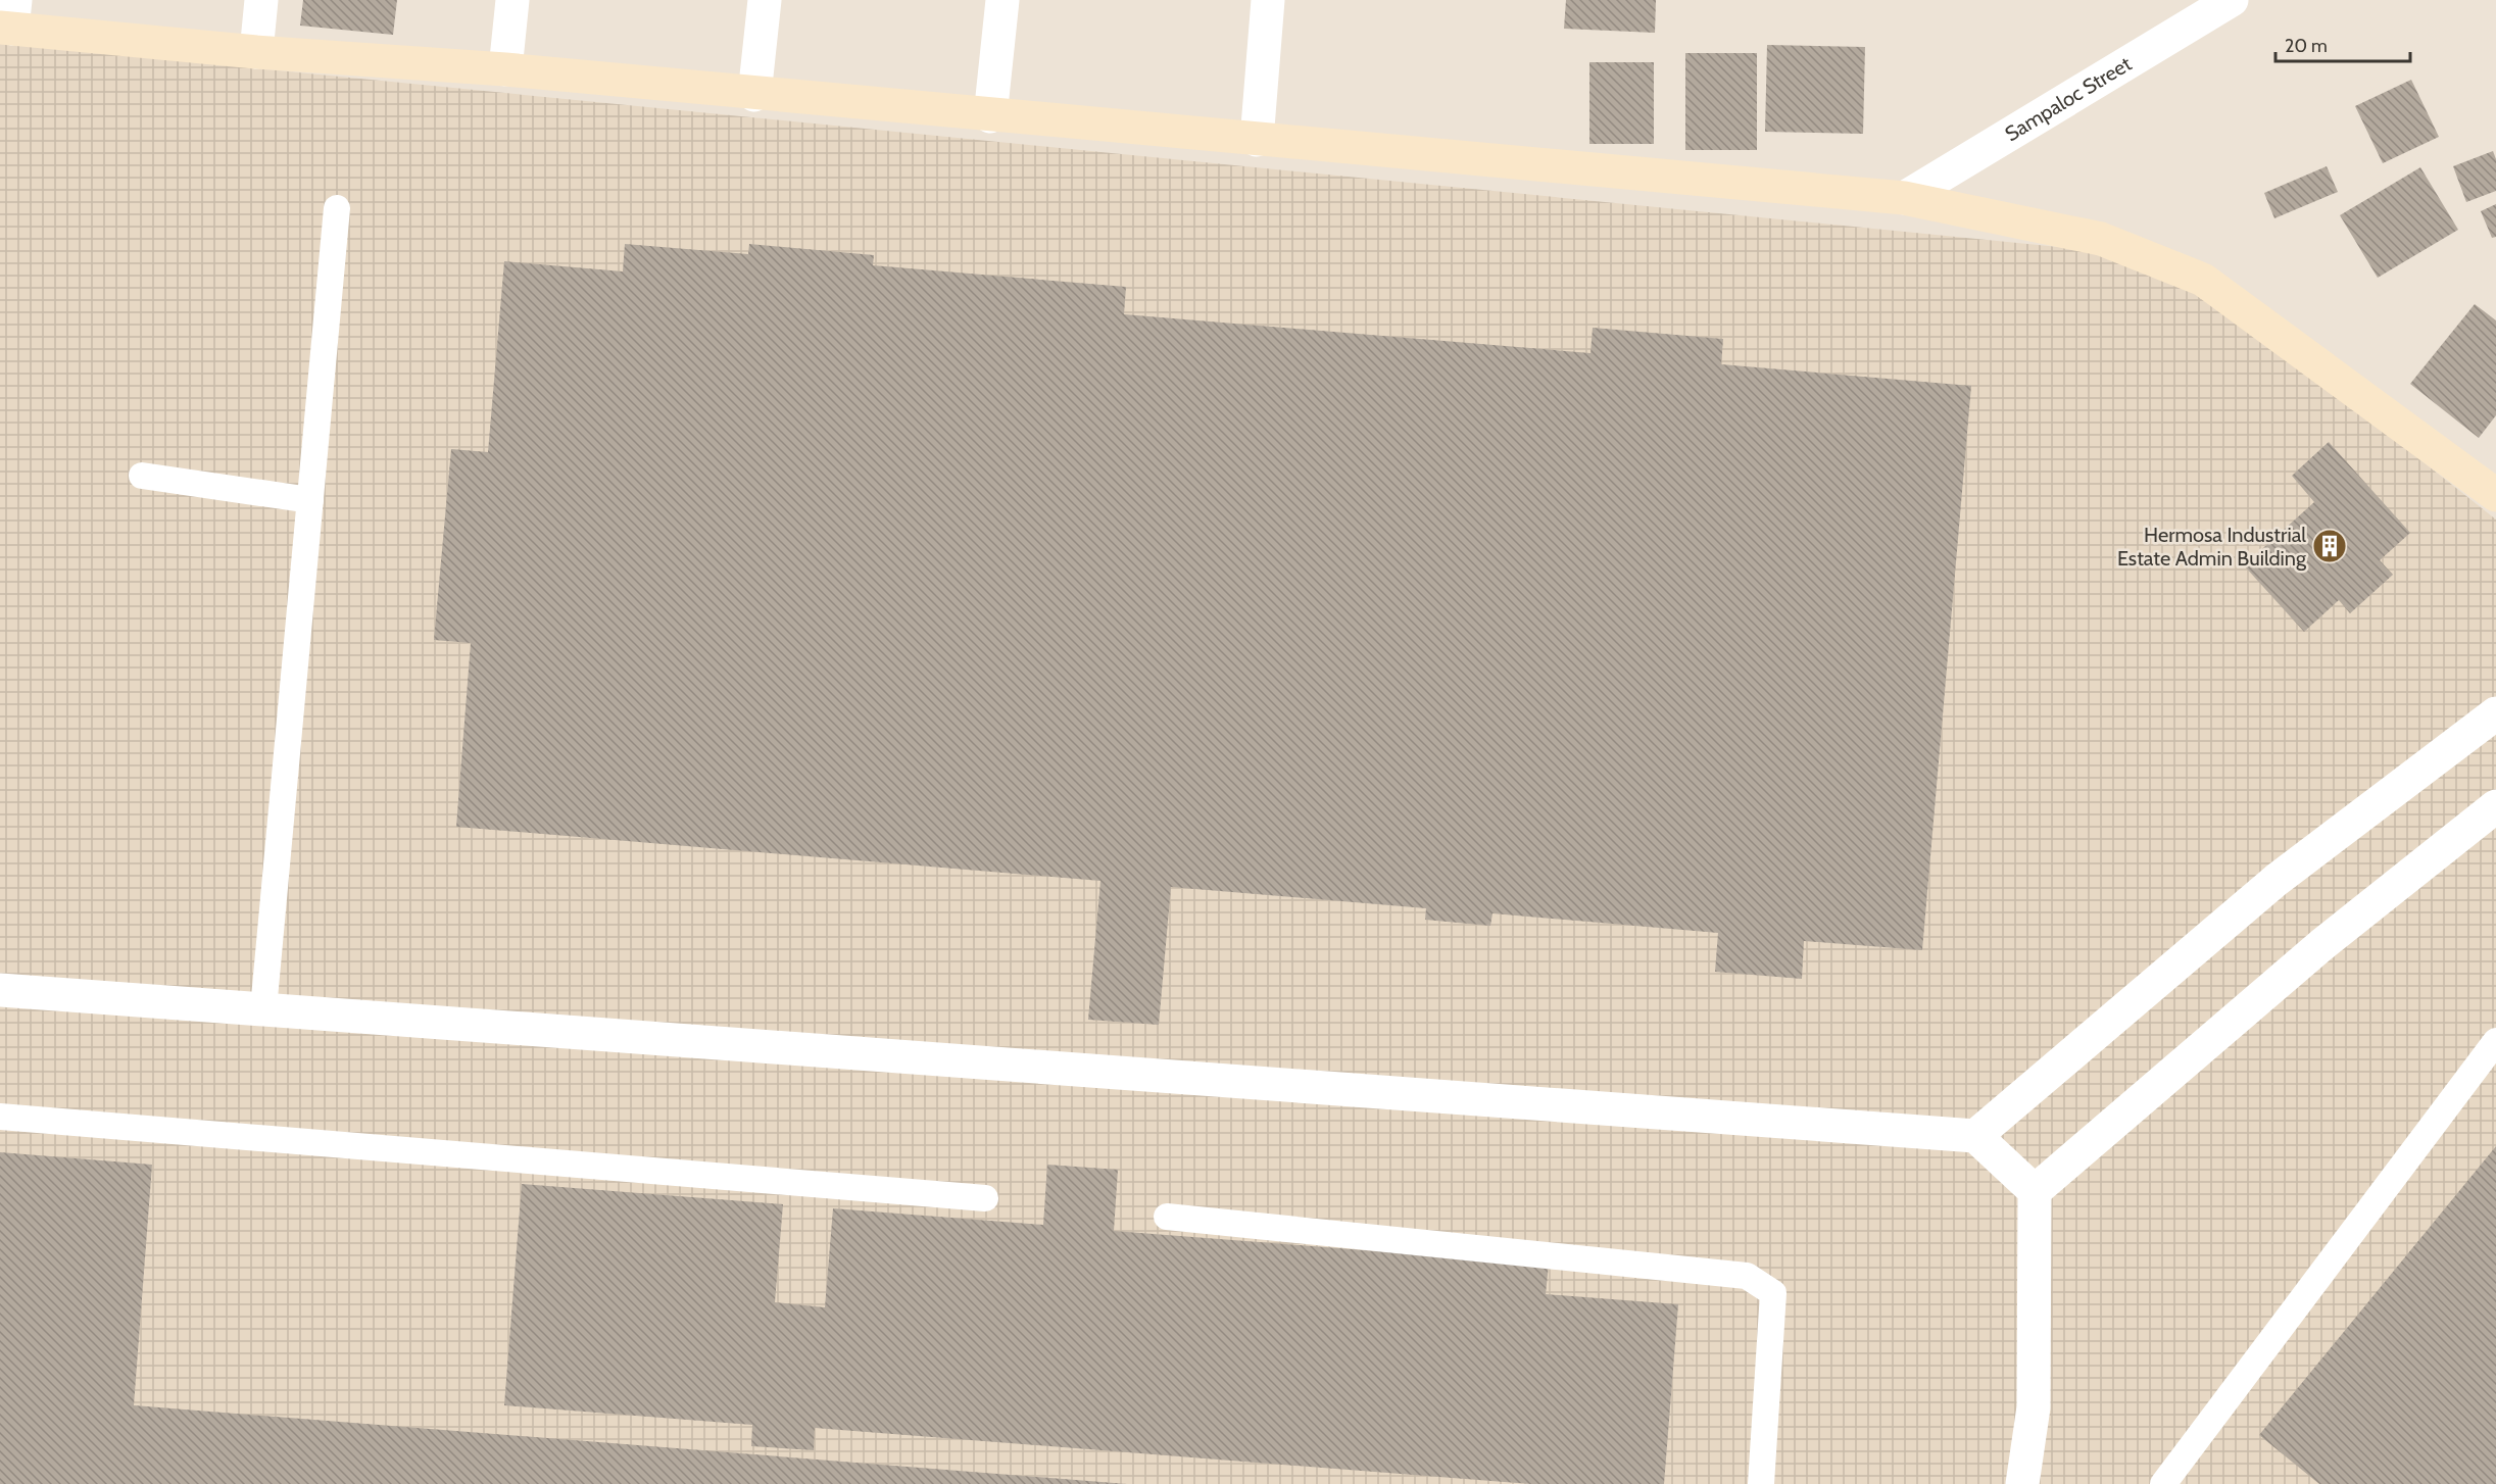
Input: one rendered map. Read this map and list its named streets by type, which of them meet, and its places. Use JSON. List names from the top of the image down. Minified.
{"streets":{"street":["Sampaloc Street"]},"places":{"building":["Hermosa Industrial Estate Admin Building"]},"scale_bar":"20 m"}
